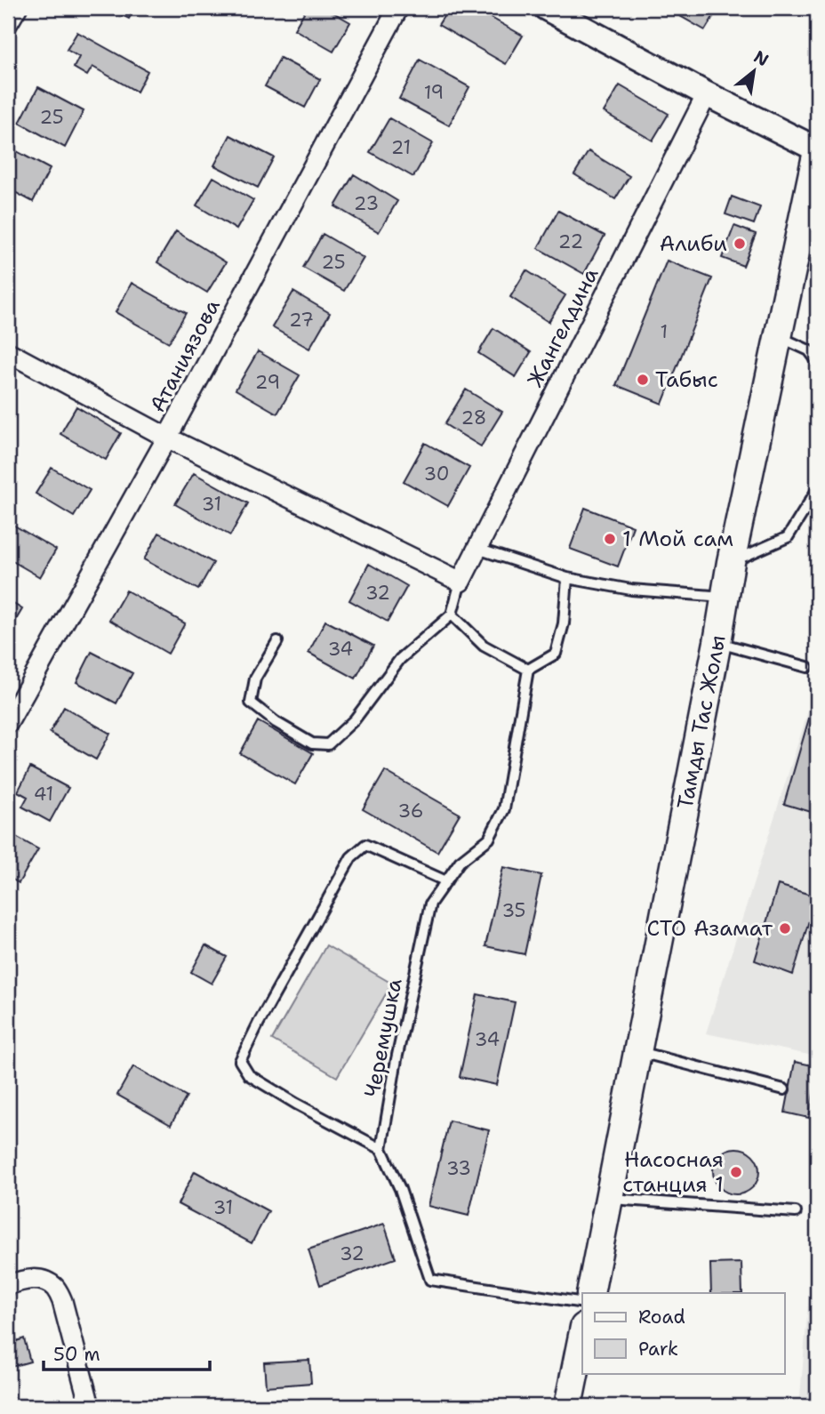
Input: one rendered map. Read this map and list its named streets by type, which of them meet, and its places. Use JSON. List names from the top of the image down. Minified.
{"streets":{"main road":["Тамды Тас Жолы"],"street":["Жангелдина","Атаниязова"],"lane":["Черемушка"]},"crossings":[["Жангелдина","Черемушка"]],"places":["Алиби","Табыс","1 Мой сам","СТО Азамат","Насосная станция 1"],"house_numbers":["19","25","21","23","22","25","27","1","29","28","30","31","32","34","41","36","35","34","33","31","32"],"legend":["Road","Park"],"scale_bar":"50 m","north":"top right"}
